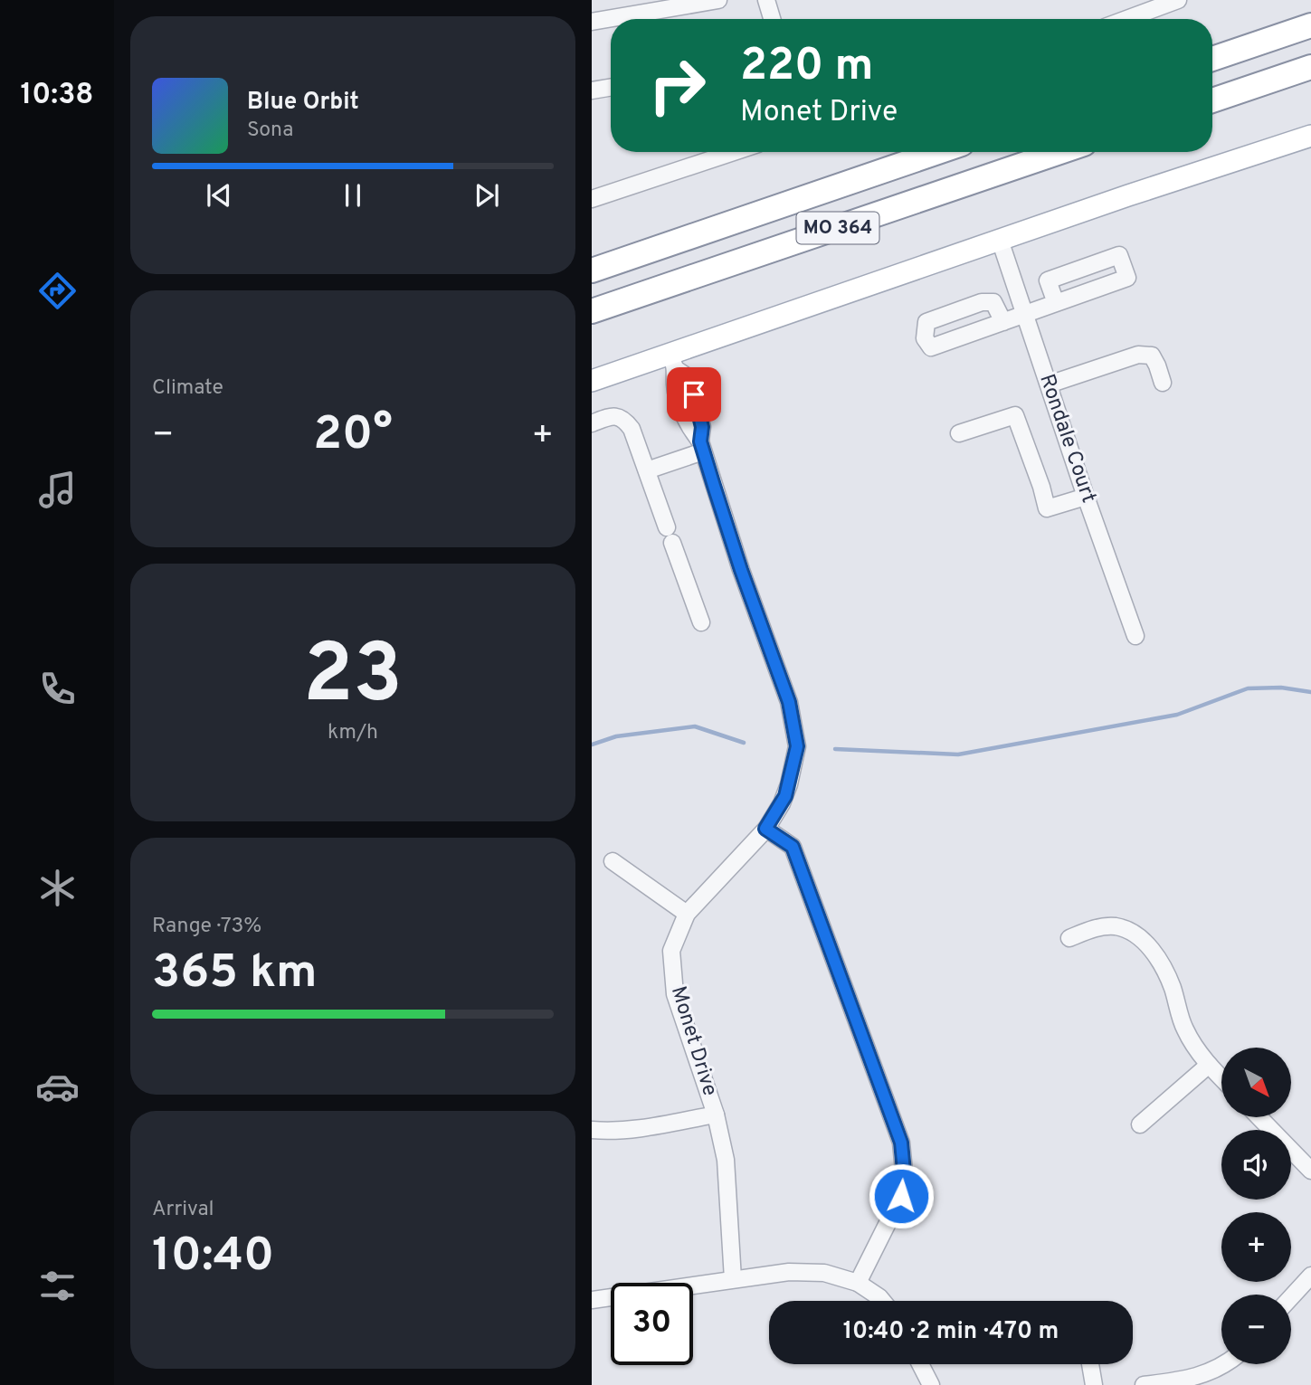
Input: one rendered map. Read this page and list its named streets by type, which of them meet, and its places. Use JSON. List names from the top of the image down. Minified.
{"streets":{"highway":["MO 364"],"street":["Rondale Court","Monet Drive"]},"north":"bottom right","page":{"tabs":"10:38","turn":["220 m","Monet Drive"],"song":["Blue Orbit","Sona"],"tile":["Climate",["23","km/h"],["Range · 73%","365 km"],["Arrival","10:40"]],"heat":["−","20°","+"],"map_buttons":["+","−"],"limit":"30","trip":"10:40 · 2 min · 470 m"}}
